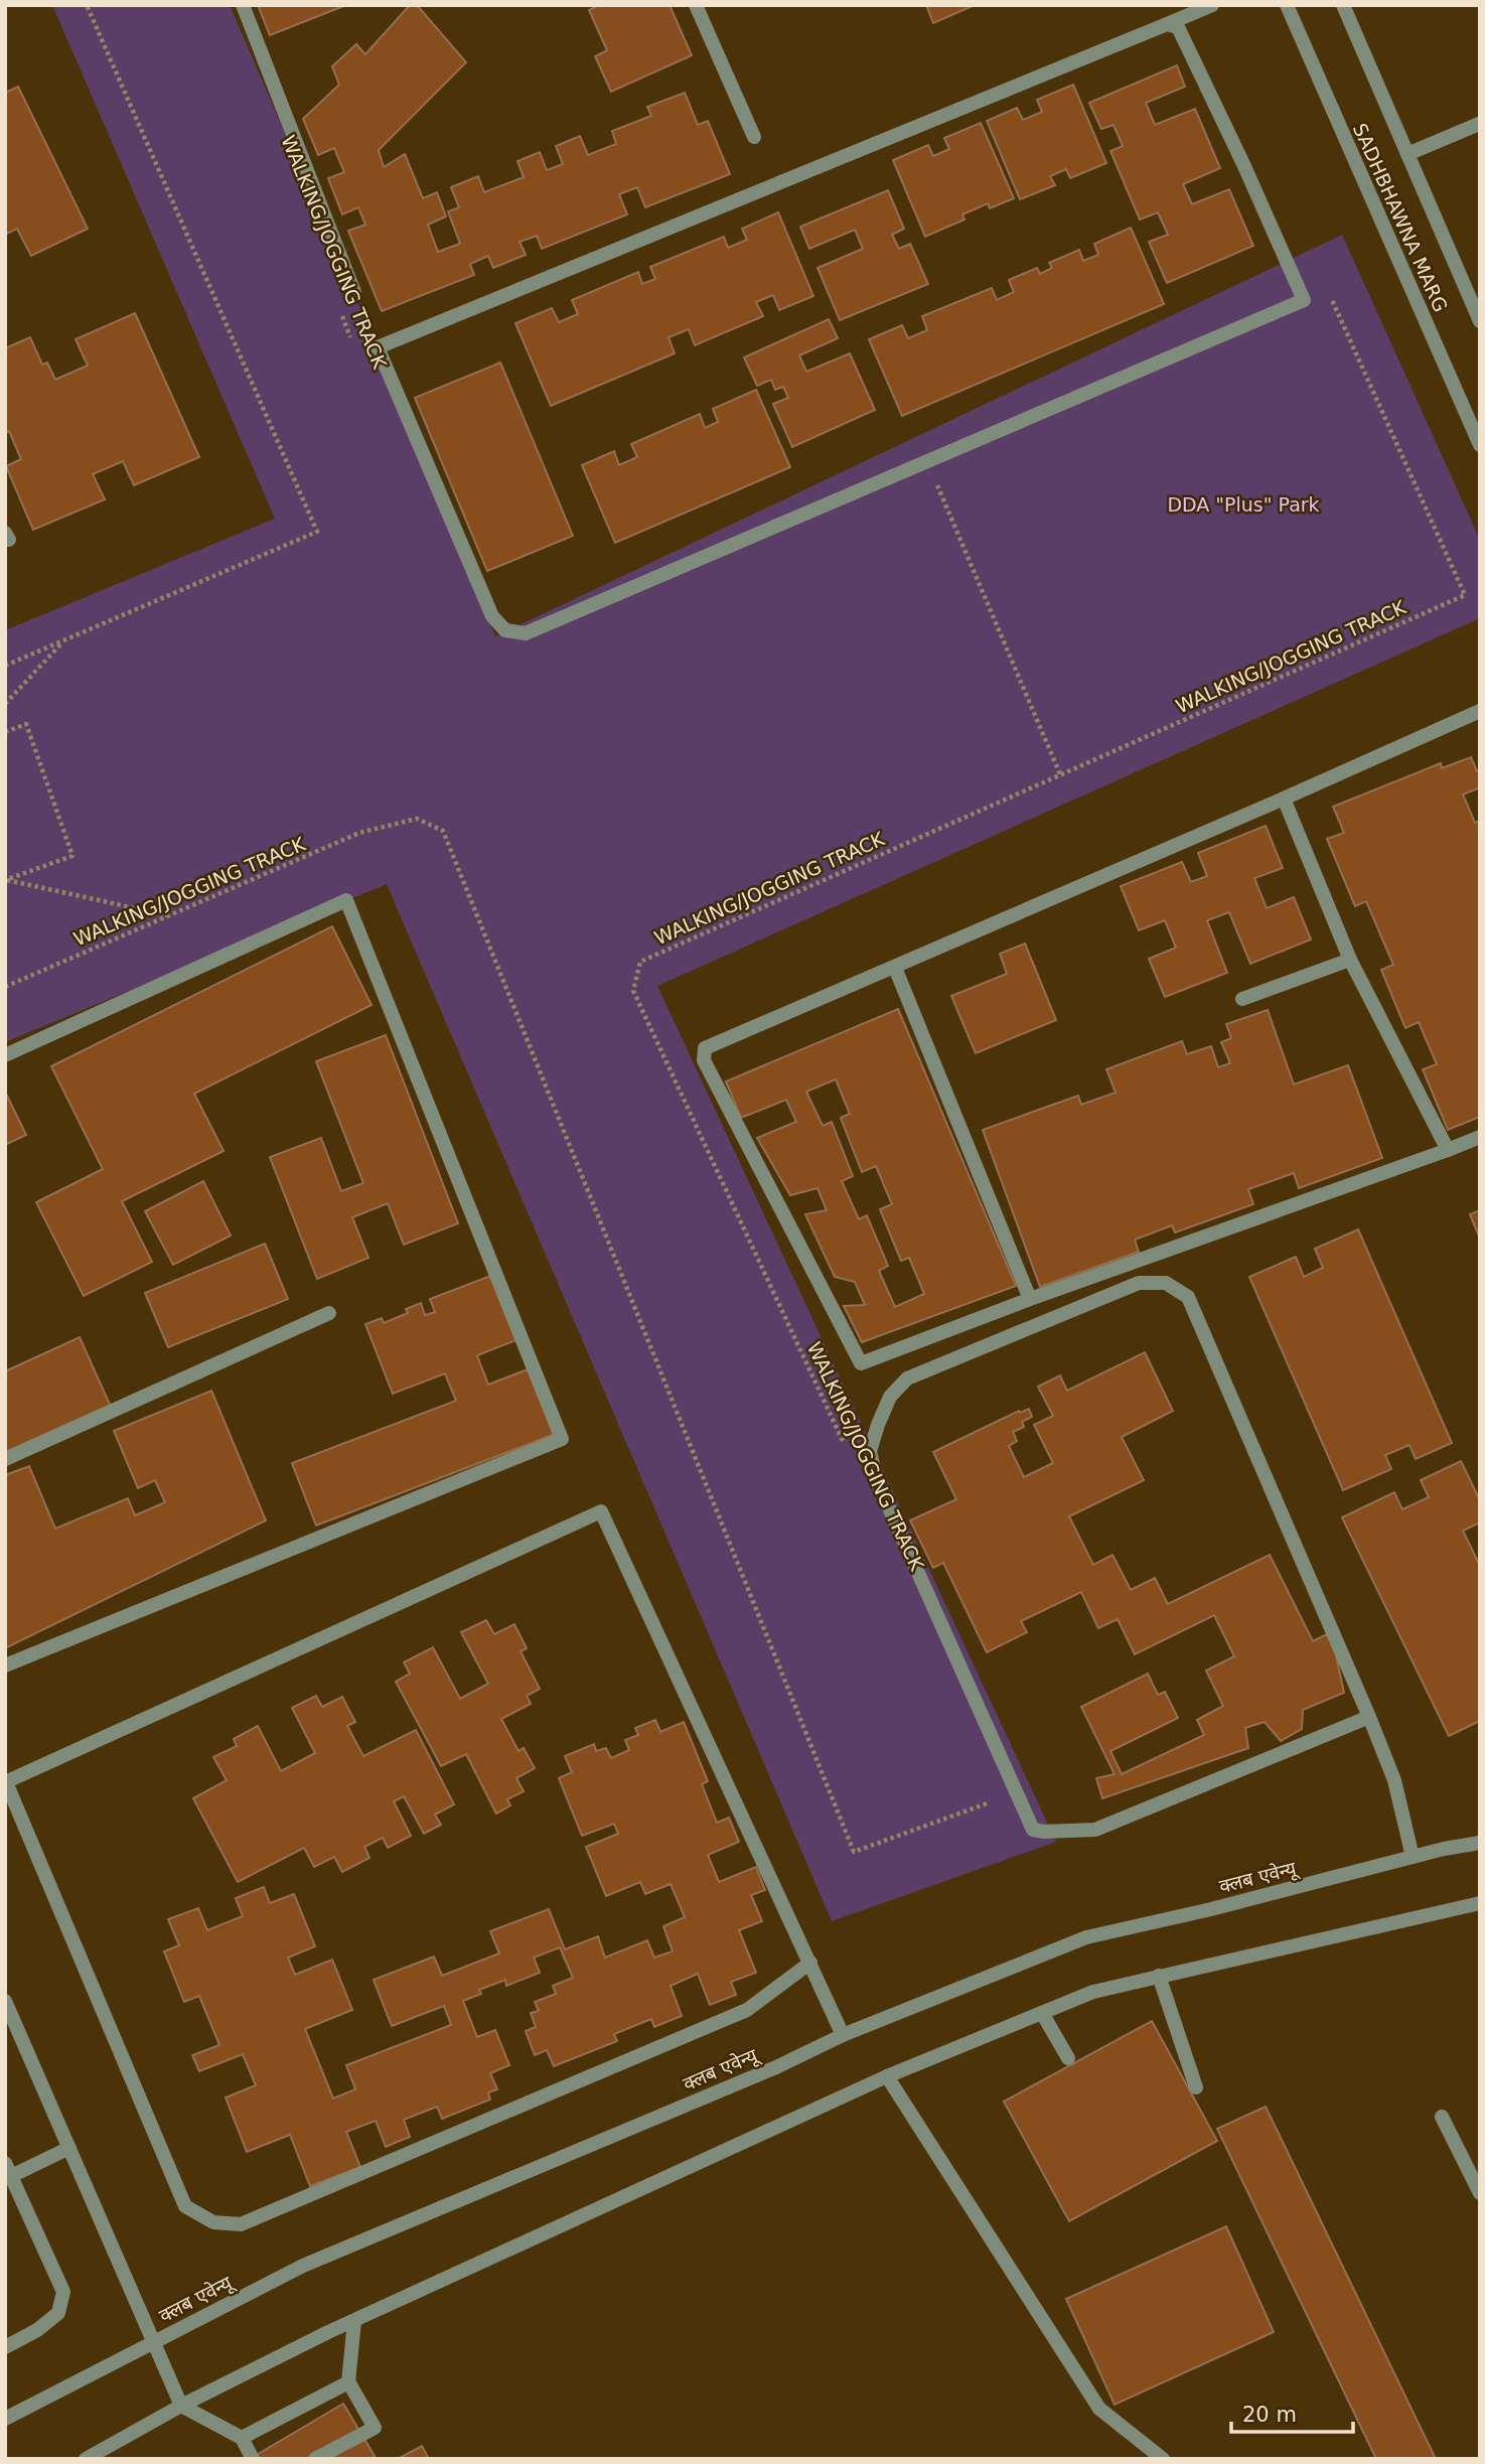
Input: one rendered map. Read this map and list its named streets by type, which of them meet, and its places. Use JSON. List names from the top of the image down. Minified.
{"streets":{"street":["SADHBHAWNA MARG","क्लब एवेन्यू"],"path":["WALKING/JOGGING TRACK"]},"parks":["DDA \"Plus\" Park"],"scale_bar":"20 m"}
